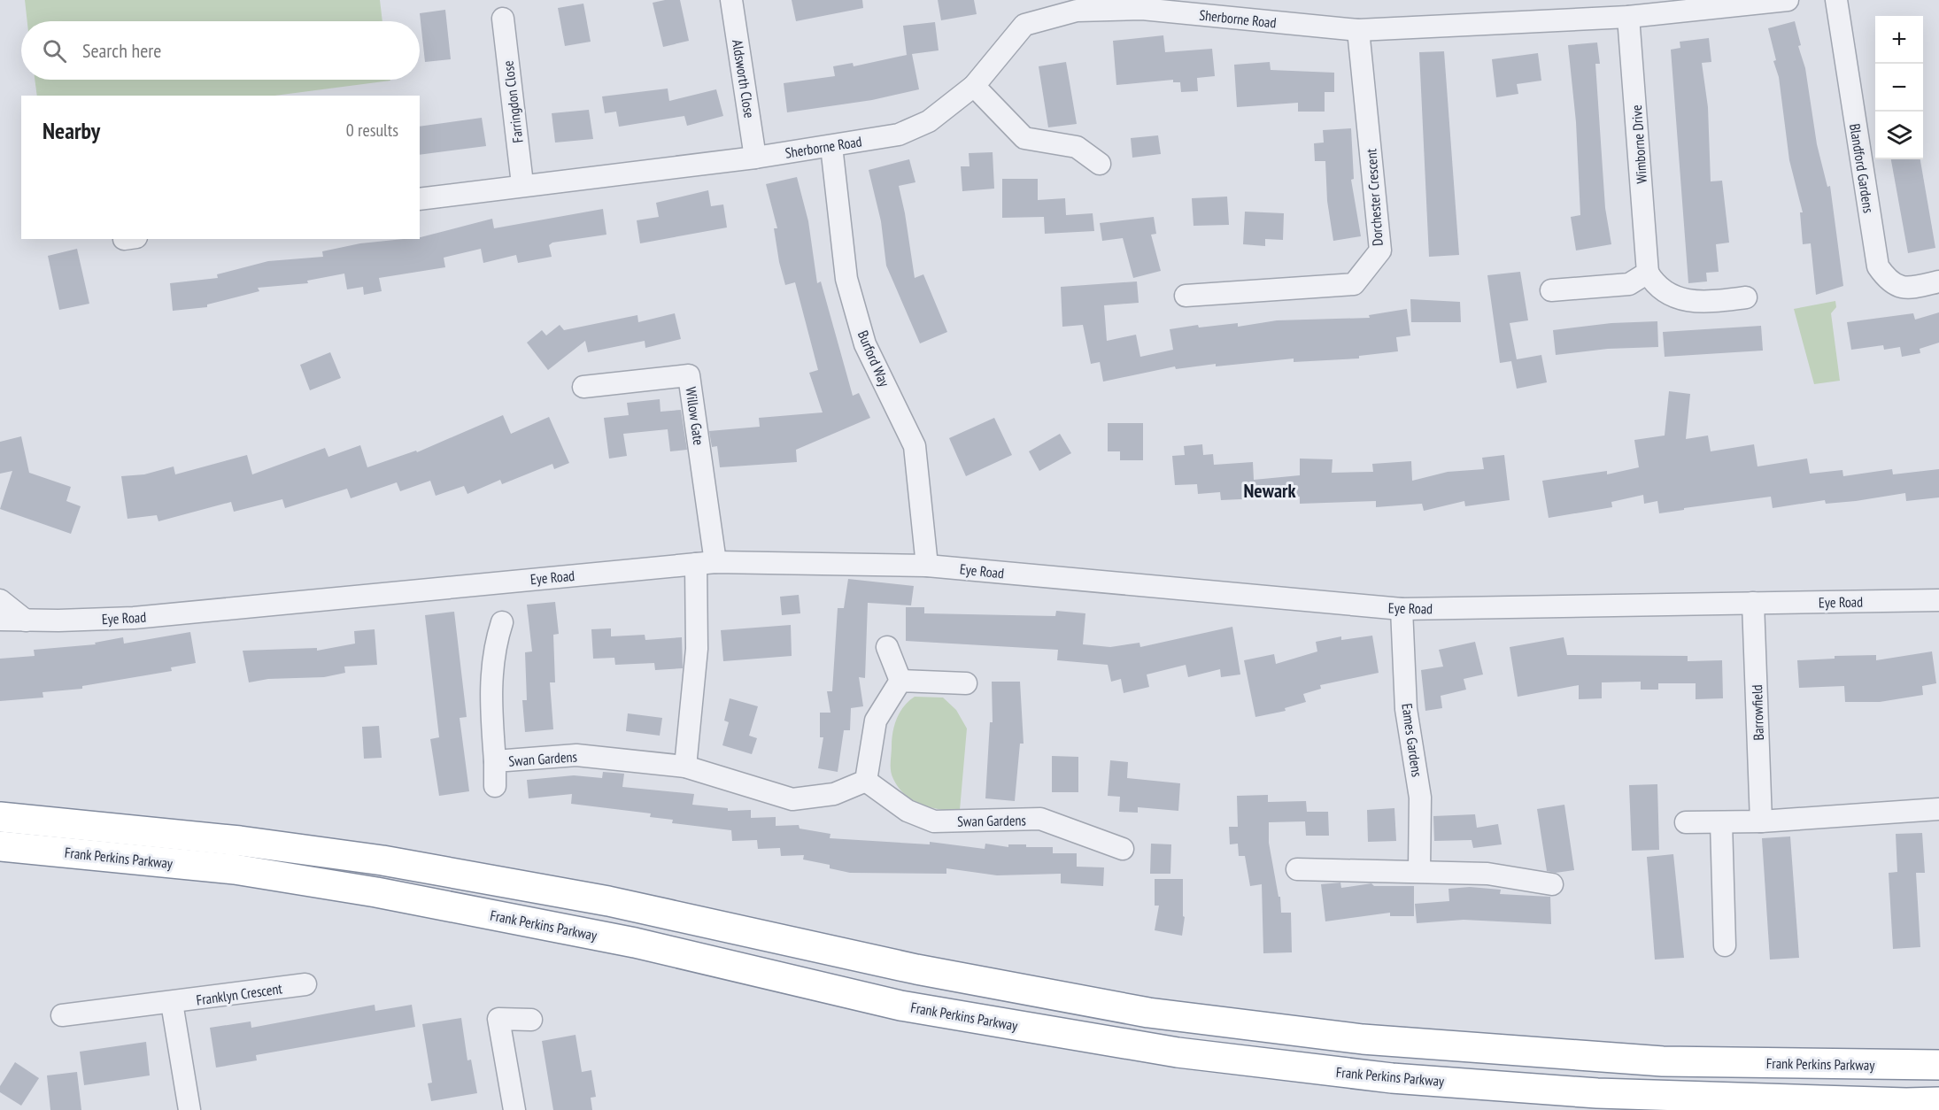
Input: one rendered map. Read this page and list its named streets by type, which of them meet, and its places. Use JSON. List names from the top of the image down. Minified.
{"streets":{"highway":["Frank Perkins Parkway"],"street":["Sherborne Road","Aldsworth Close","Farringdon Close","Wimborne Drive","Blandford Gardens","Dorchester Crescent","Burford Way","Willow Gate","Eye Road","Barrowfield","Eames Gardens","Swan Gardens","Franklyn Crescent"]},"crossings":[["Sherborne Road","Aldsworth Close"],["Sherborne Road","Farringdon Close"],["Sherborne Road","Wimborne Drive"],["Sherborne Road","Dorchester Crescent"],["Sherborne Road","Burford Way"],["Burford Way","Eye Road"],["Willow Gate","Eye Road"],["Eye Road","Barrowfield"],["Eye Road","Eames Gardens"]],"districts":["Newark"],"page":{"map_buttons":["+","−"],"search":"Search here","heading":["Nearby","0 results"]}}
